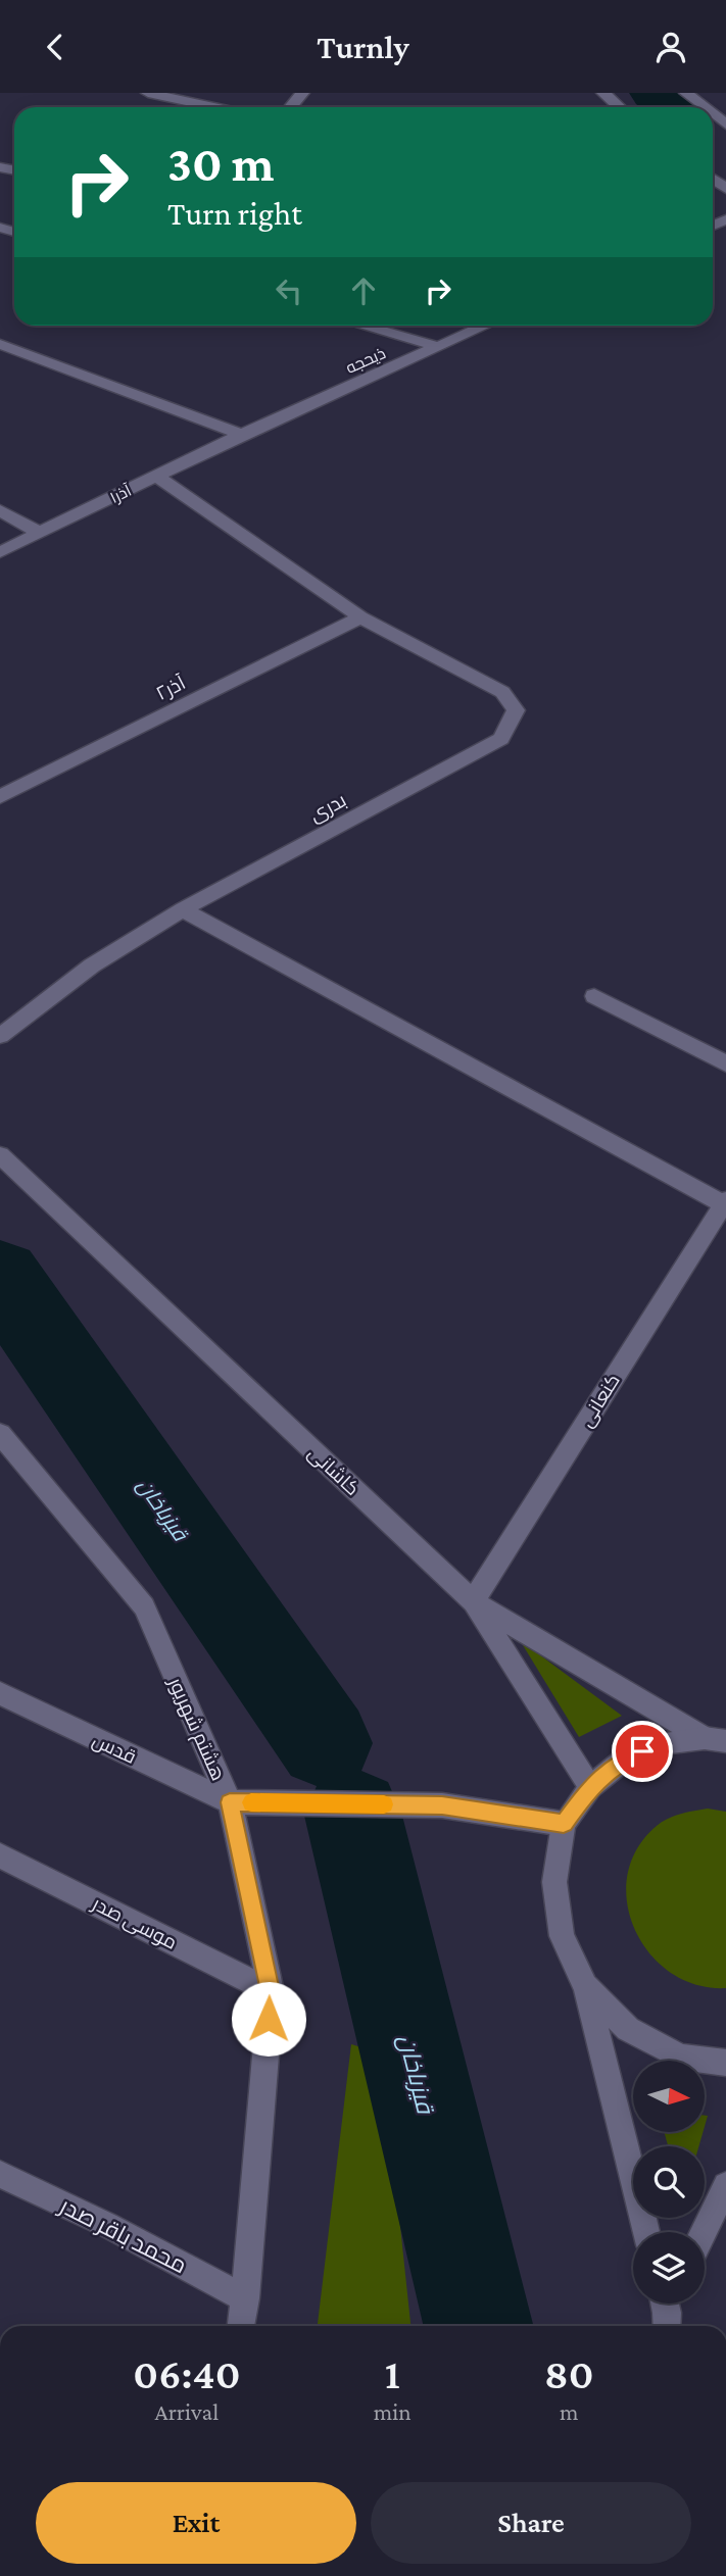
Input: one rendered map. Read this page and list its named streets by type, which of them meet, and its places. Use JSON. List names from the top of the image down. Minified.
{"streets":{"street":["ذیحجه","آذر۱","آذر۲","بدری","کنعانی","کاشانی","هشتم شهریور","قدس","موسی صدر","محمد باقر صدر"]},"crossings":[["ذیحجه","آذر۱"],["آذر۲","بدری"],["کنعانی","کاشانی"],["هشتم شهریور","قدس"],["هشتم شهریور","موسی صدر"],["هشتم شهریور","محمد باقر صدر"]],"water":["قیزباخان"],"north":"right","page":{"header":"Turnly","turn":["30 m","Turn right"],"eta":["06:40","Arrival","1","min","80","m"],"buttons":["Exit","Share"]}}
